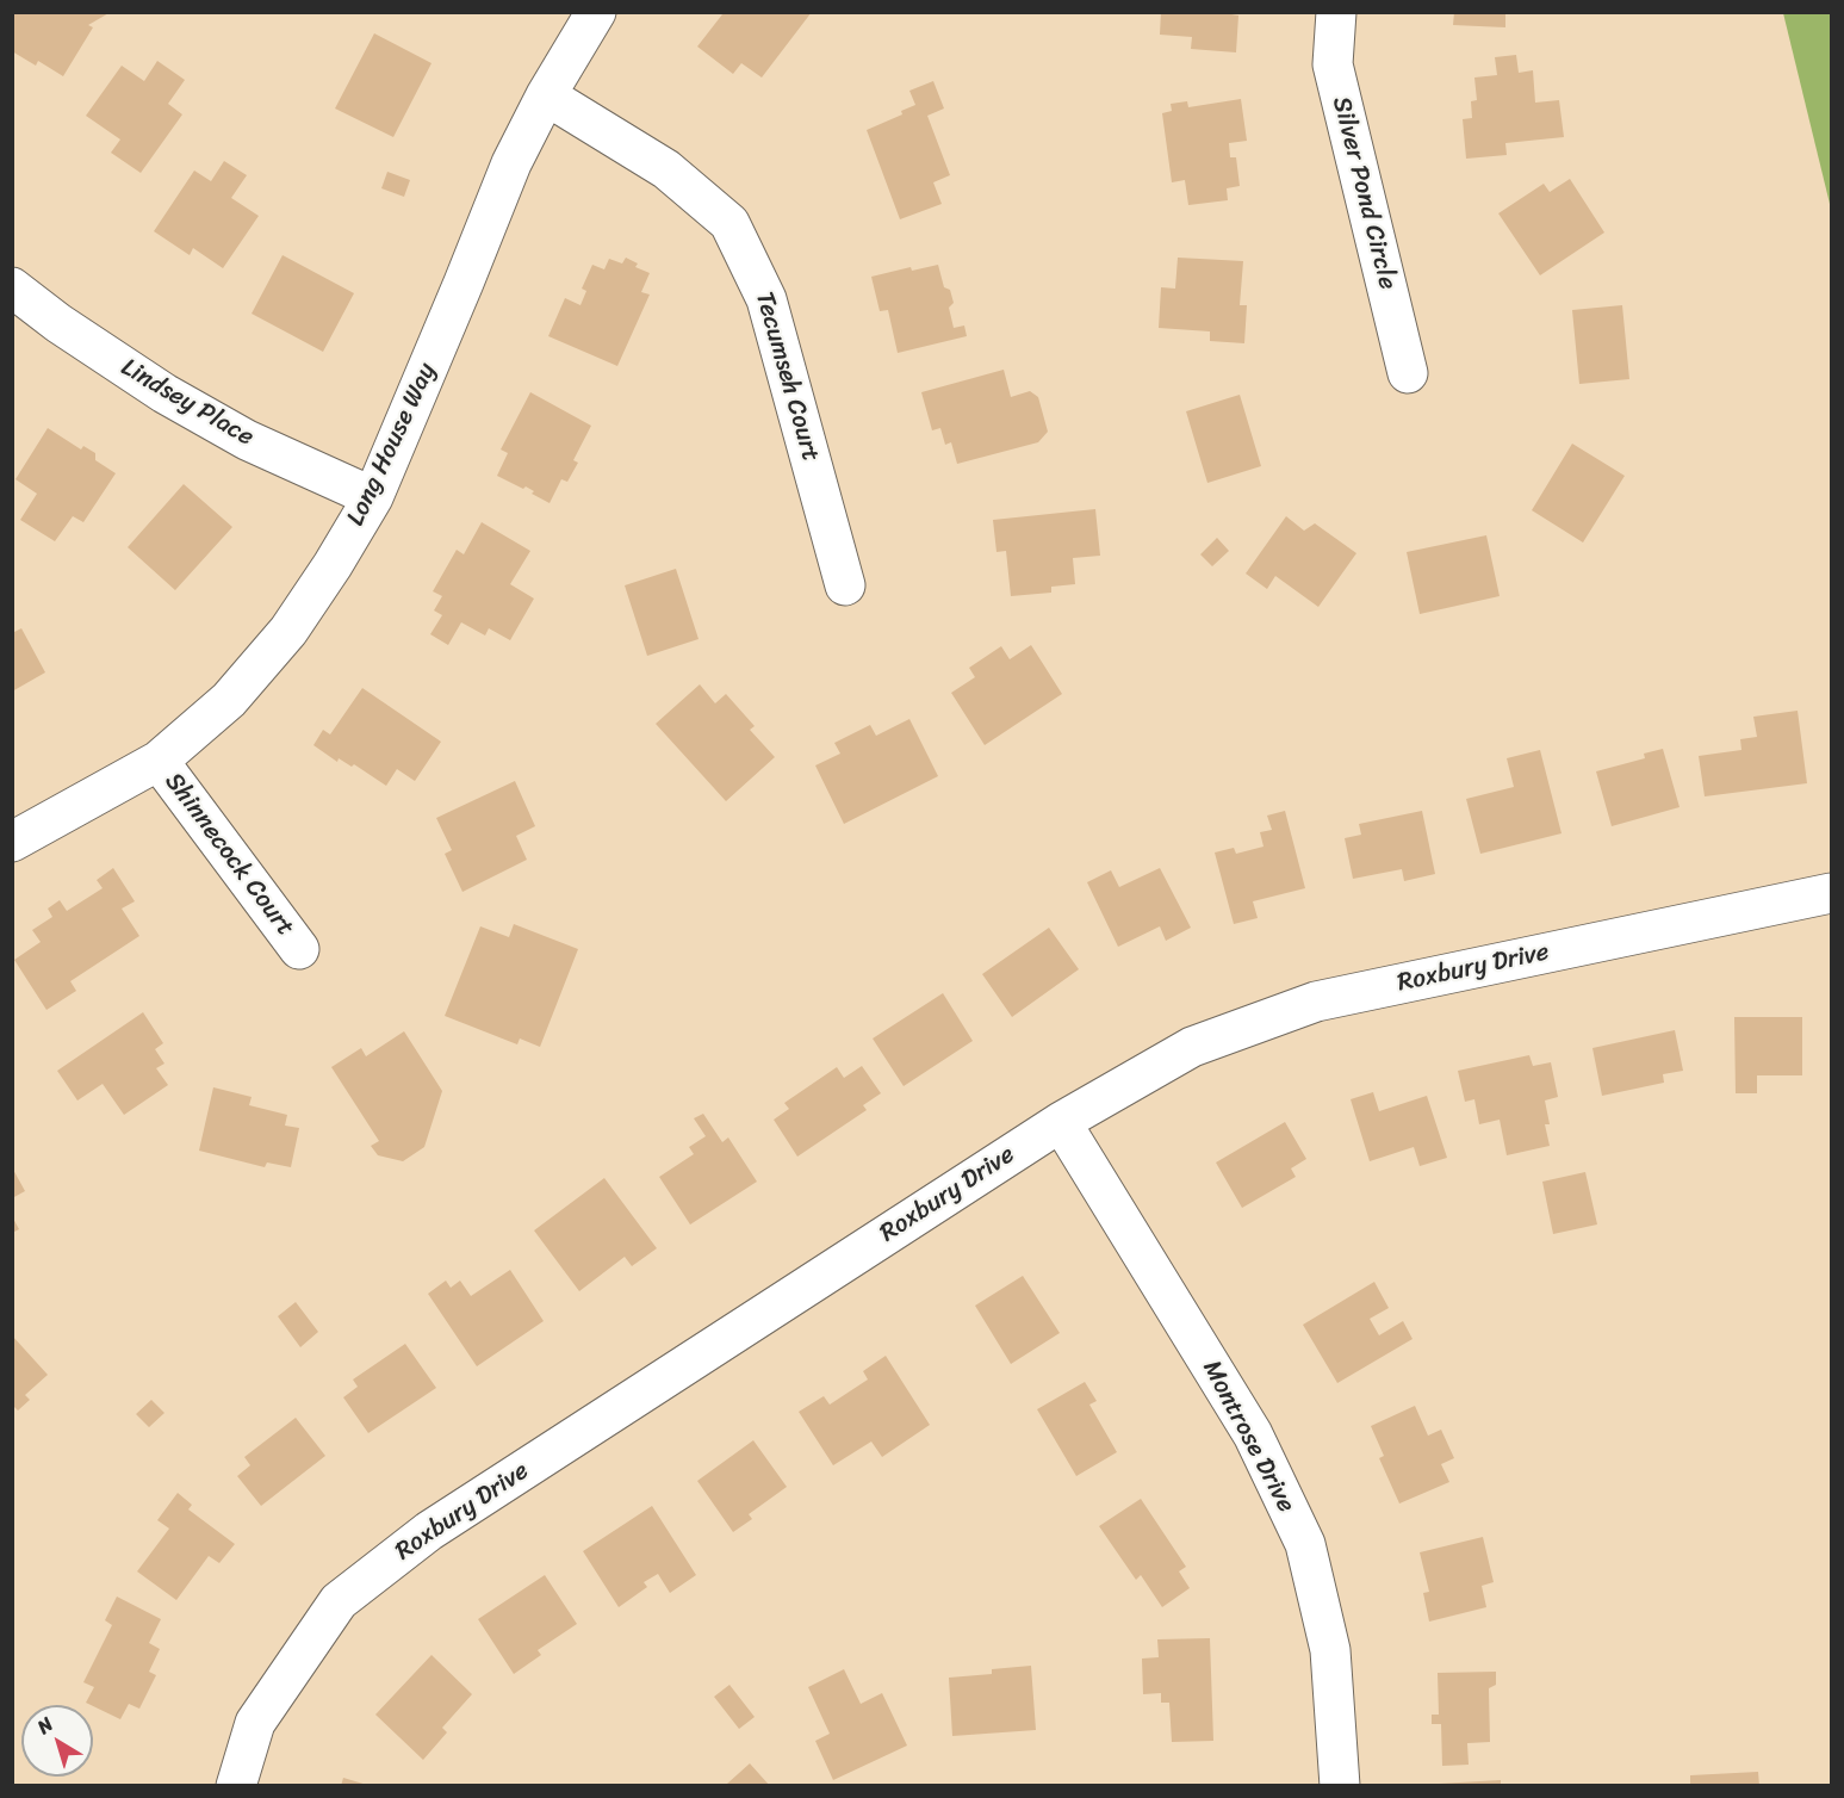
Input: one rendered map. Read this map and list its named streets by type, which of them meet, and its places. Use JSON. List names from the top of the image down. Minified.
{"streets":{"street":["Silver Pond Circle","Tecumseh Court","Lindsey Place","Long House Way","Shinnecock Court","Roxbury Drive","Montrose Drive"]},"crossings":[["Tecumseh Court","Long House Way"],["Lindsey Place","Long House Way"],["Long House Way","Shinnecock Court"],["Roxbury Drive","Montrose Drive"]],"north":"top left"}
